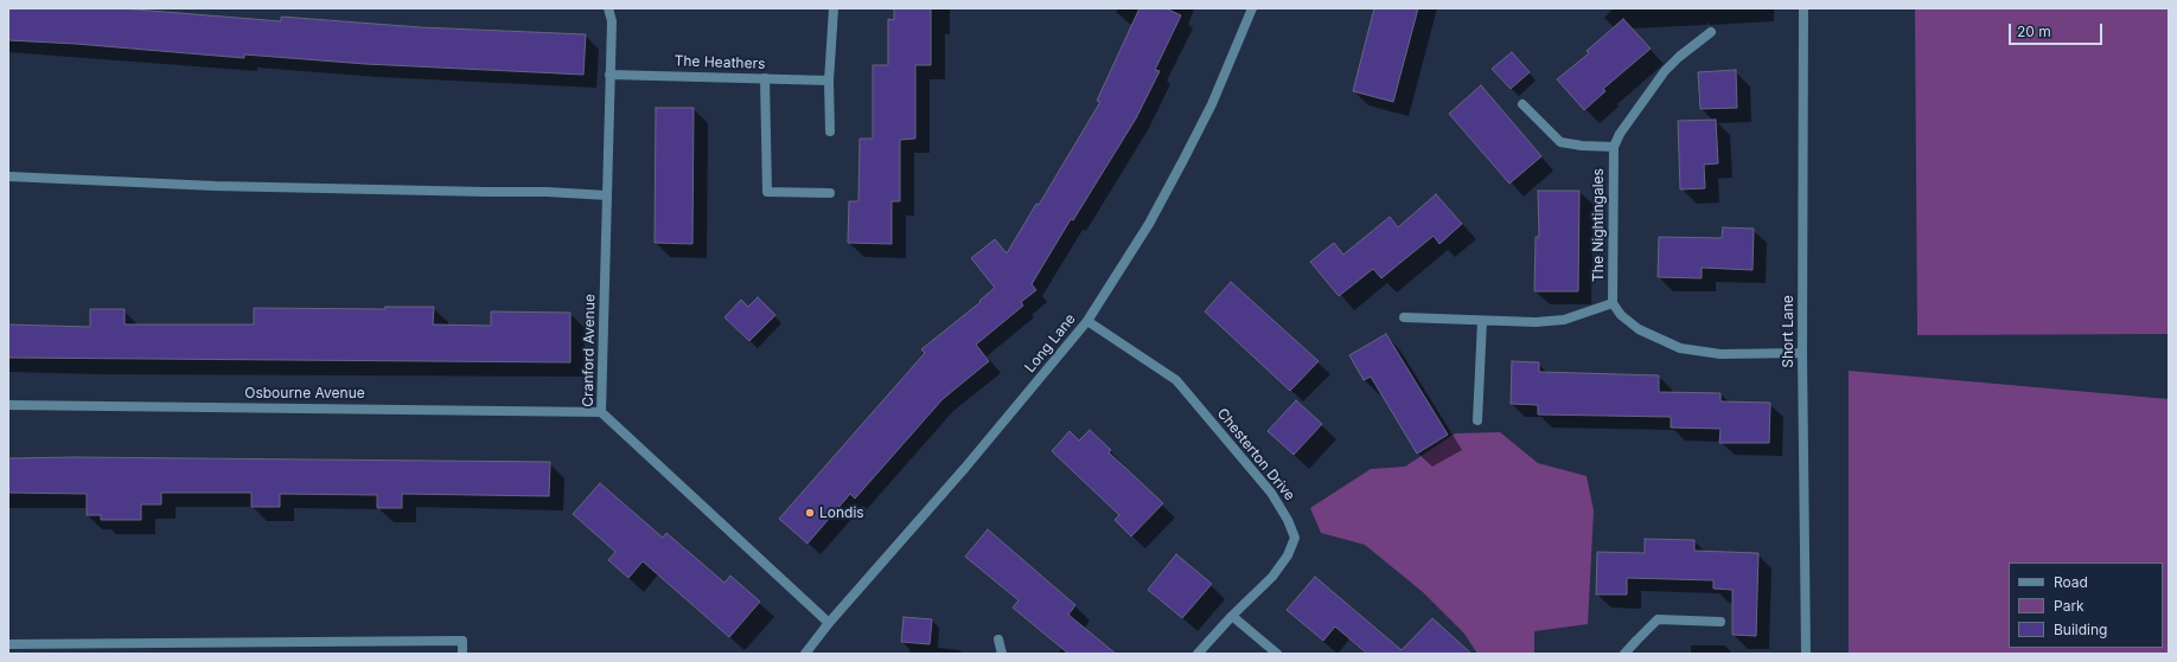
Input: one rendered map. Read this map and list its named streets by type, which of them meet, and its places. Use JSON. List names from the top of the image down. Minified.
{"streets":{"street":["The Heathers","The Nightingales","Short Lane","Long Lane","Cranford Avenue","Osbourne Avenue","Chesterton Drive"]},"crossings":[["The Heathers","Cranford Avenue"],["Long Lane","Cranford Avenue"],["Long Lane","Chesterton Drive"],["Cranford Avenue","Osbourne Avenue"]],"places":["Londis"],"legend":["Road","Park","Building"],"scale_bar":"20 m"}
